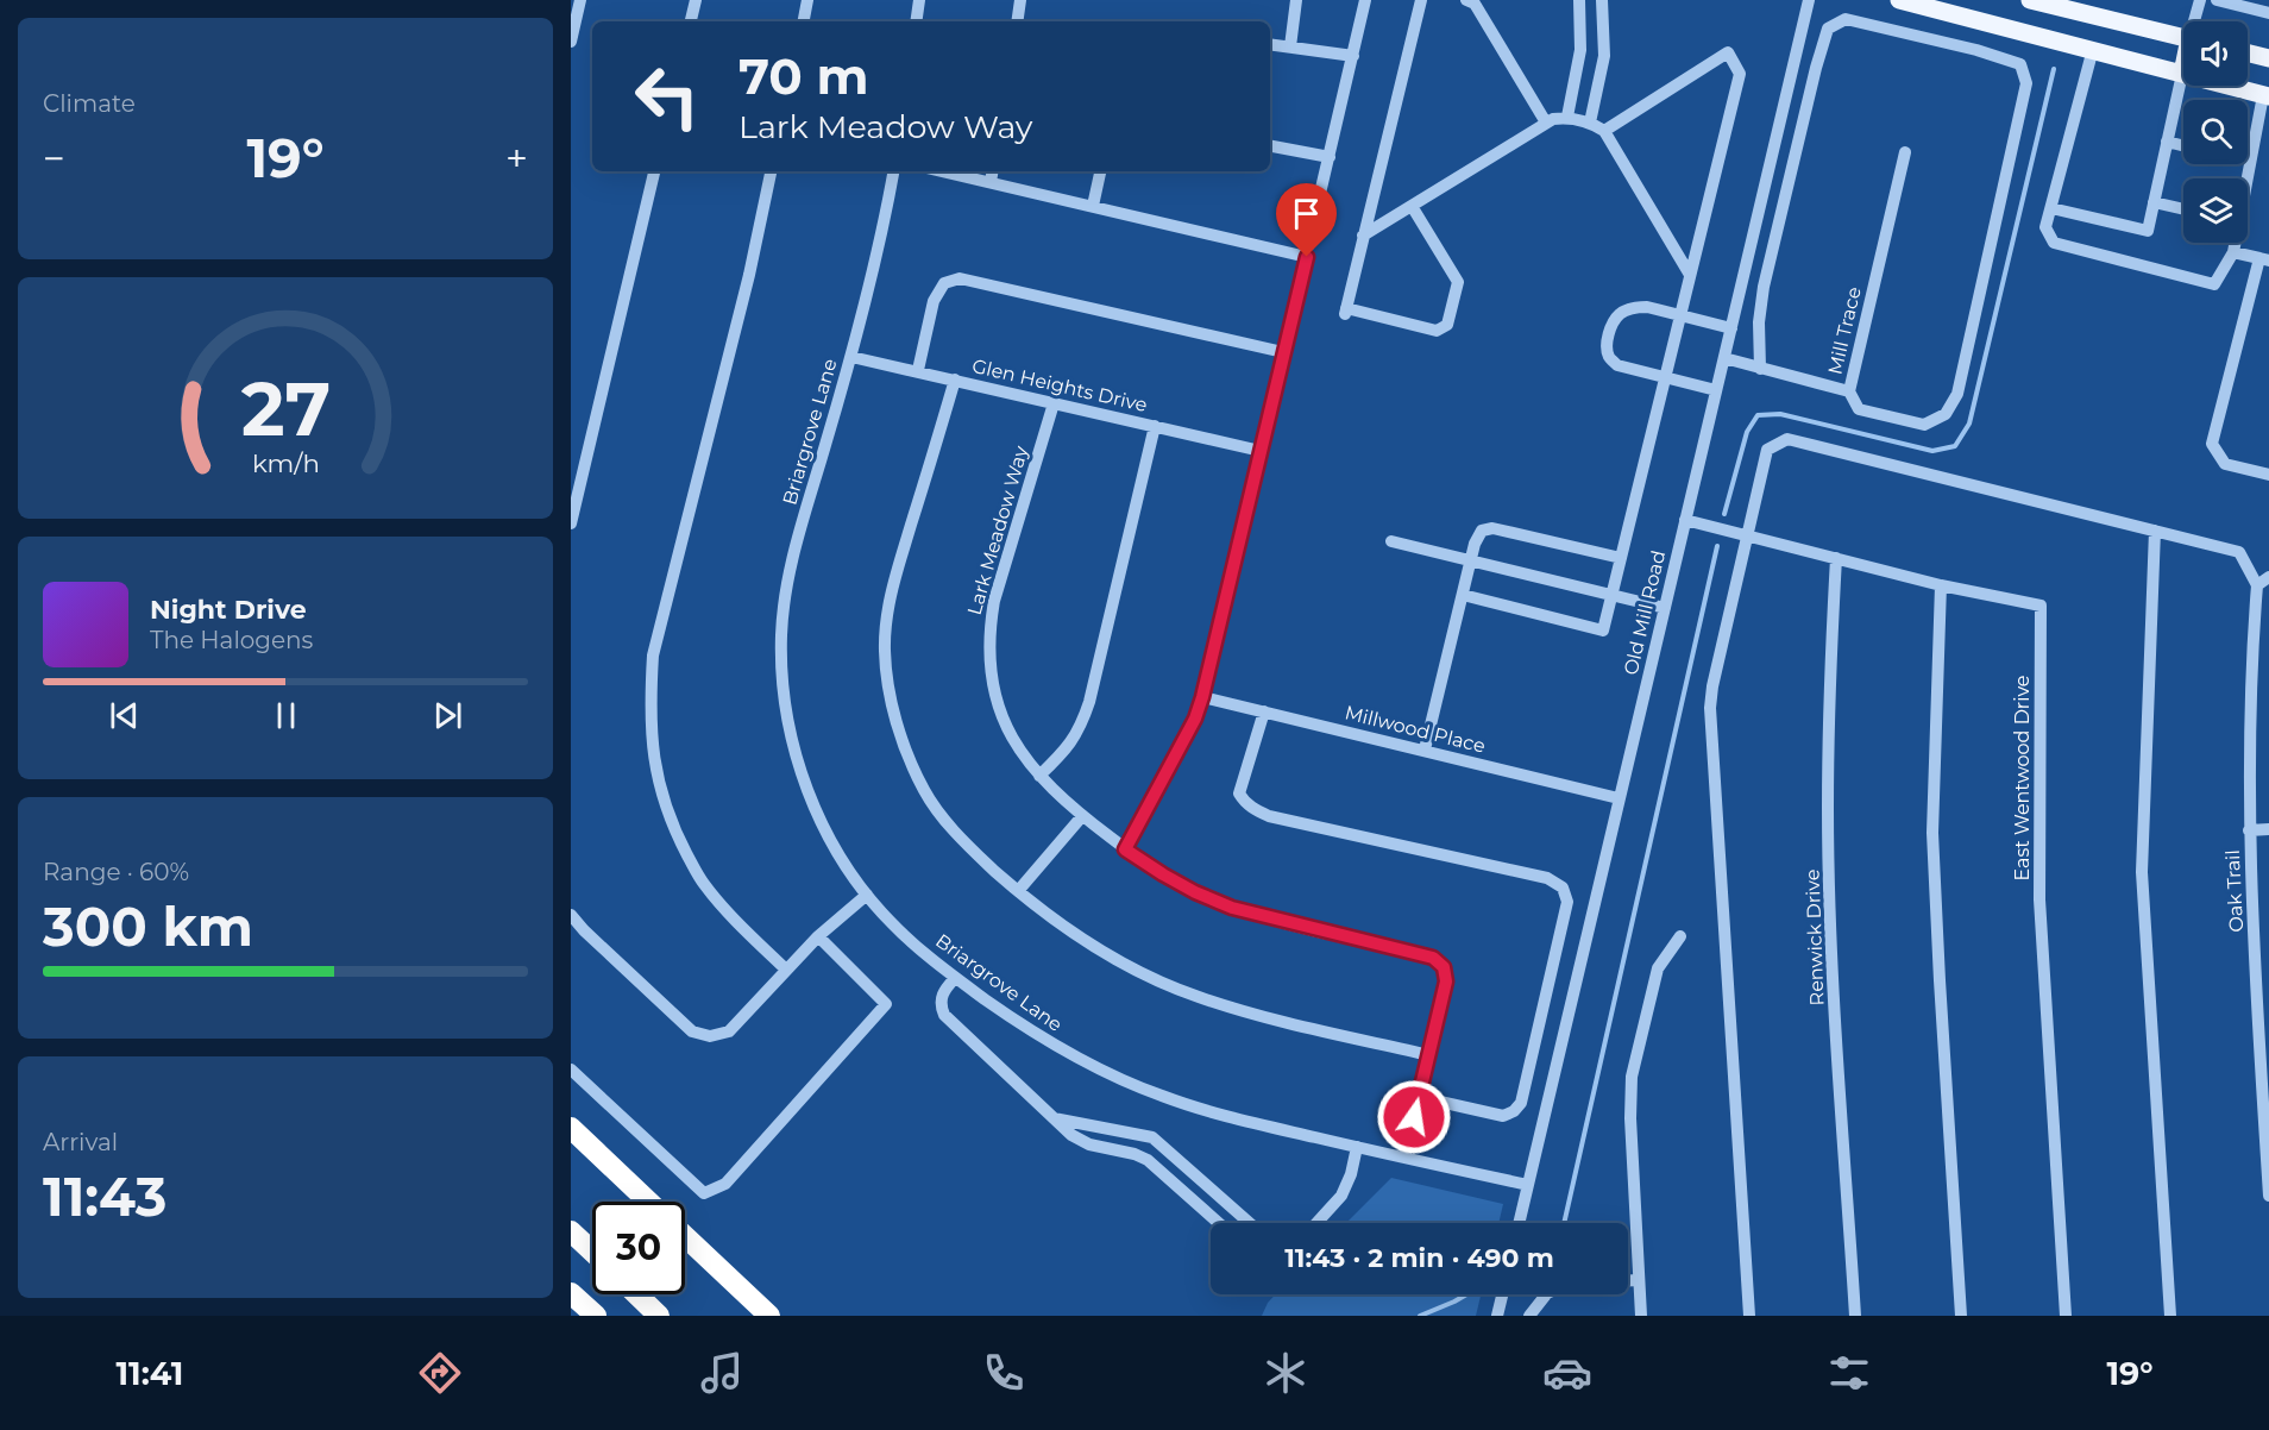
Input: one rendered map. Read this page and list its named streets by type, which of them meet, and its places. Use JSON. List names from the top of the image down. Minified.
{"streets":{"street":["Mill Trace","Glen Heights Drive","Briargrove Lane","Lark Meadow Way","Old Mill Road","Millwood Place","East Wentwood Drive","Oak Trail","Renwick Drive"]},"crossings":[["Mill Trace","Old Mill Road"],["Glen Heights Drive","Briargrove Lane"],["Glen Heights Drive","Lark Meadow Way"],["Briargrove Lane","Lark Meadow Way"],["Briargrove Lane","Old Mill Road"],["Old Mill Road","Millwood Place"],["Old Mill Road","East Wentwood Drive"],["East Wentwood Drive","Renwick Drive"]],"page":{"tile":["Climate",["Range · 60%","300 km"],["Arrival","11:43"]],"turn":["70 m","Lark Meadow Way"],"heat":["−","19°","+"],"song":["Night Drive","The Halogens"],"limit":"30","trip":"11:43 · 2 min · 490 m","tabs":["11:41","19°"],"gauge":["27","km/h"]}}
